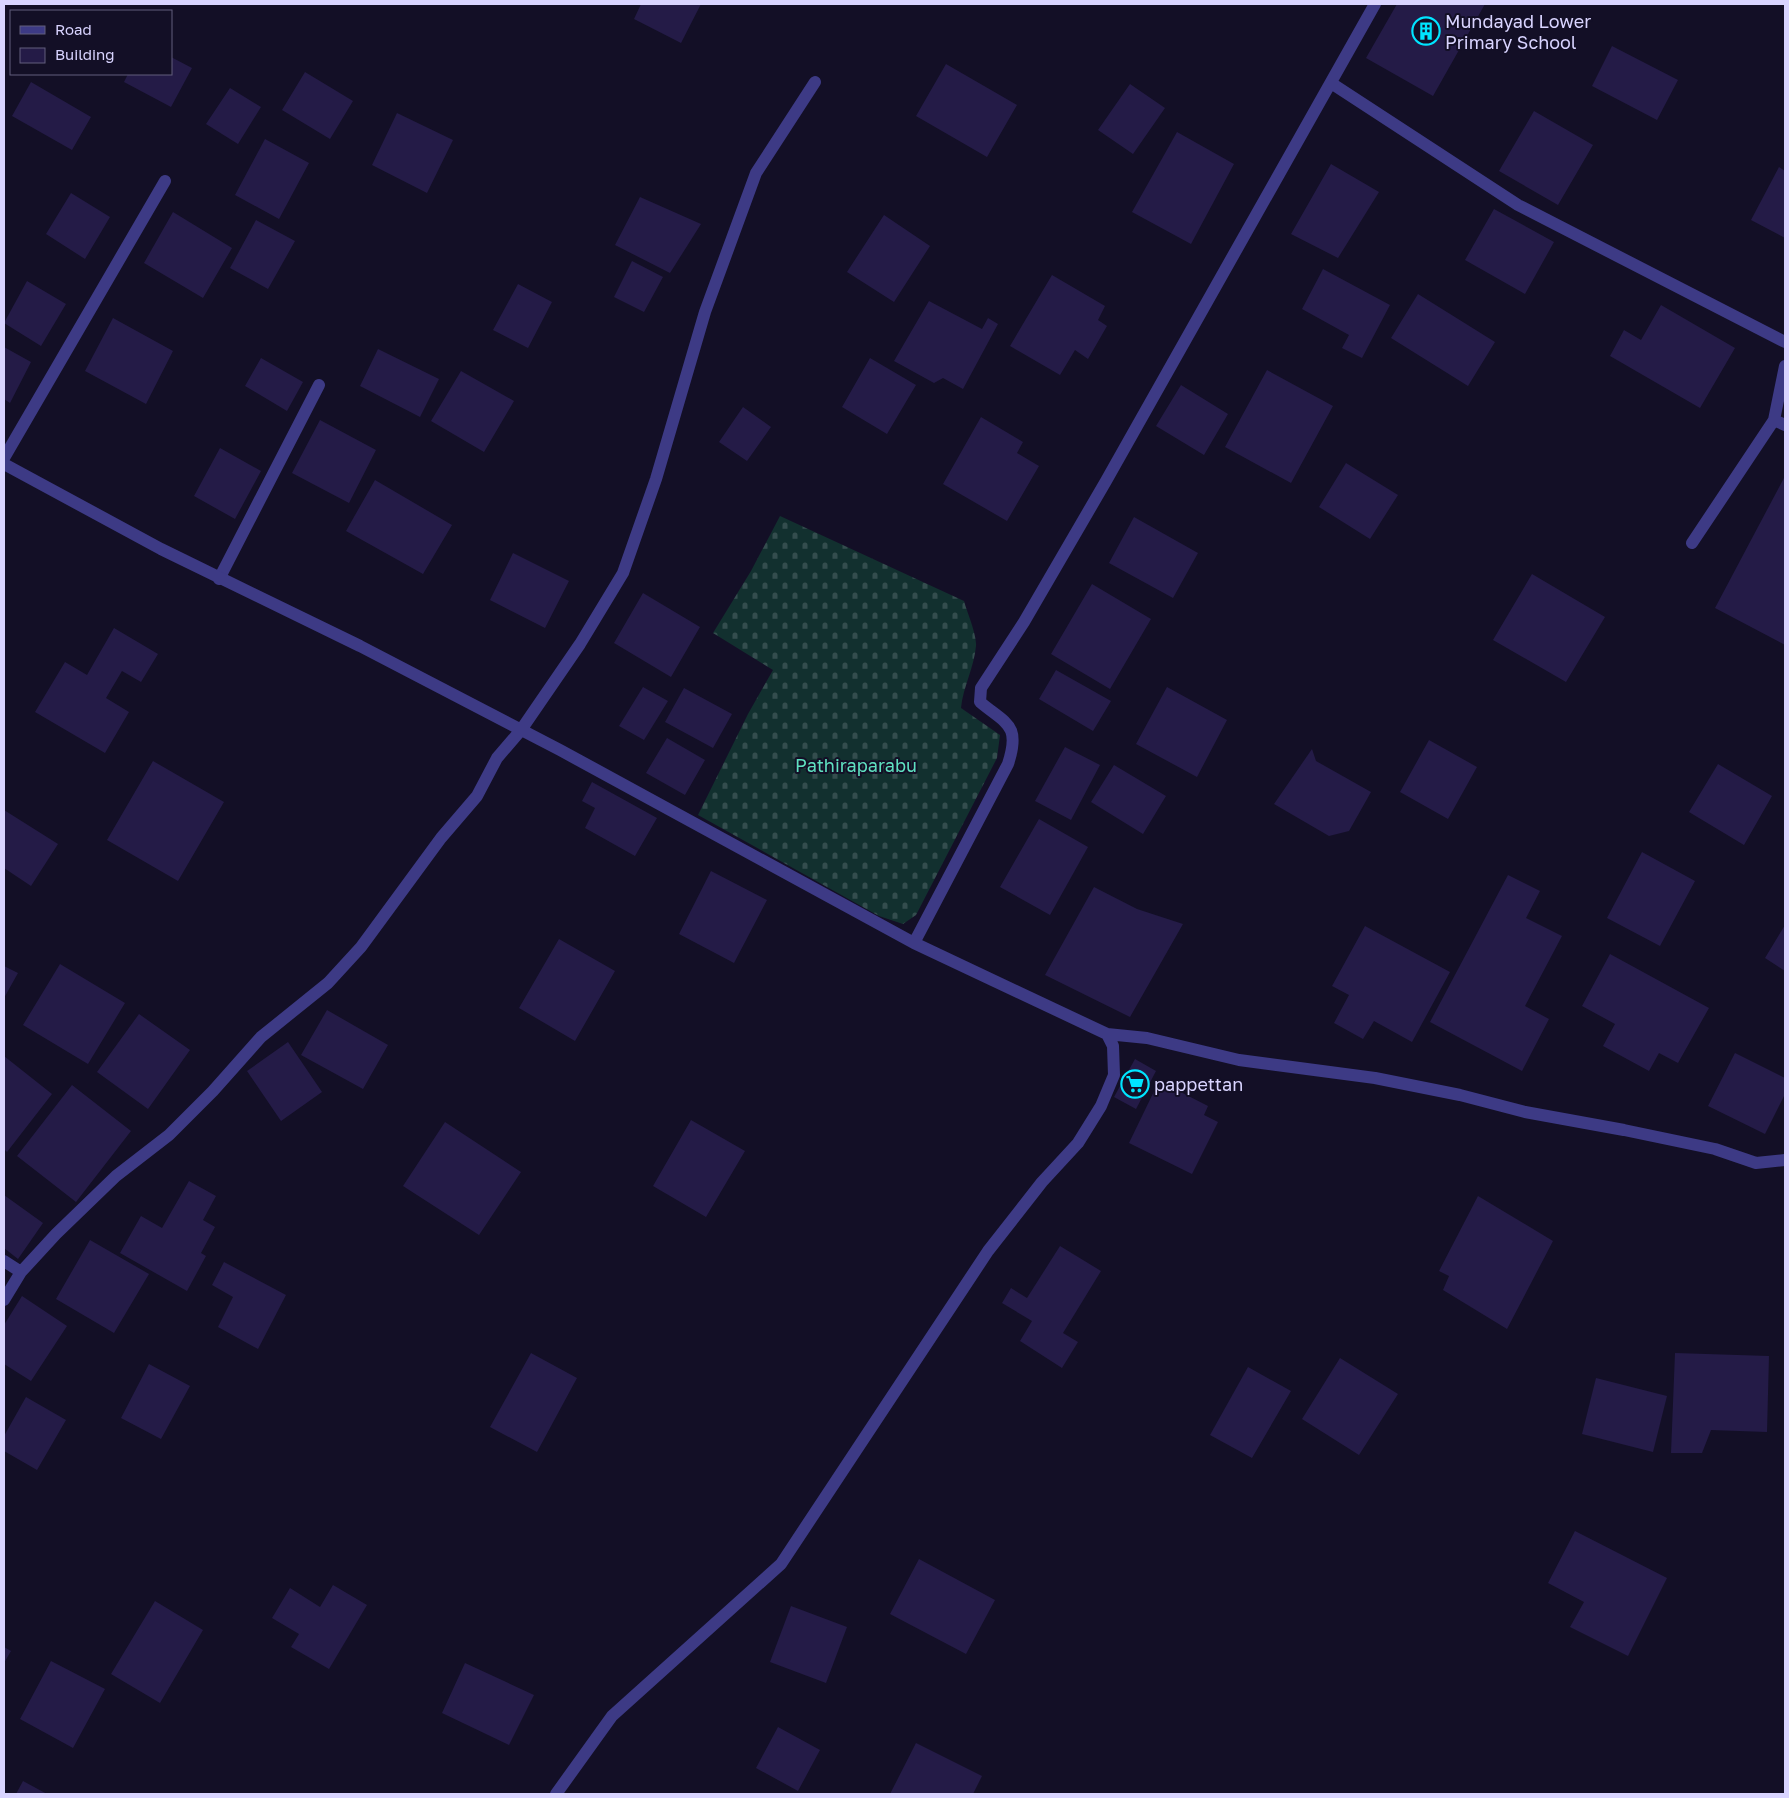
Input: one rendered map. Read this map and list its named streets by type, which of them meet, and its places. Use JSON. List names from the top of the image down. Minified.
{"parks":["Pathiraparabu"],"places":{"building":["Mundayad Lower Primary School"],"supermarket":["pappettan"]},"legend":["Road","Building"]}
